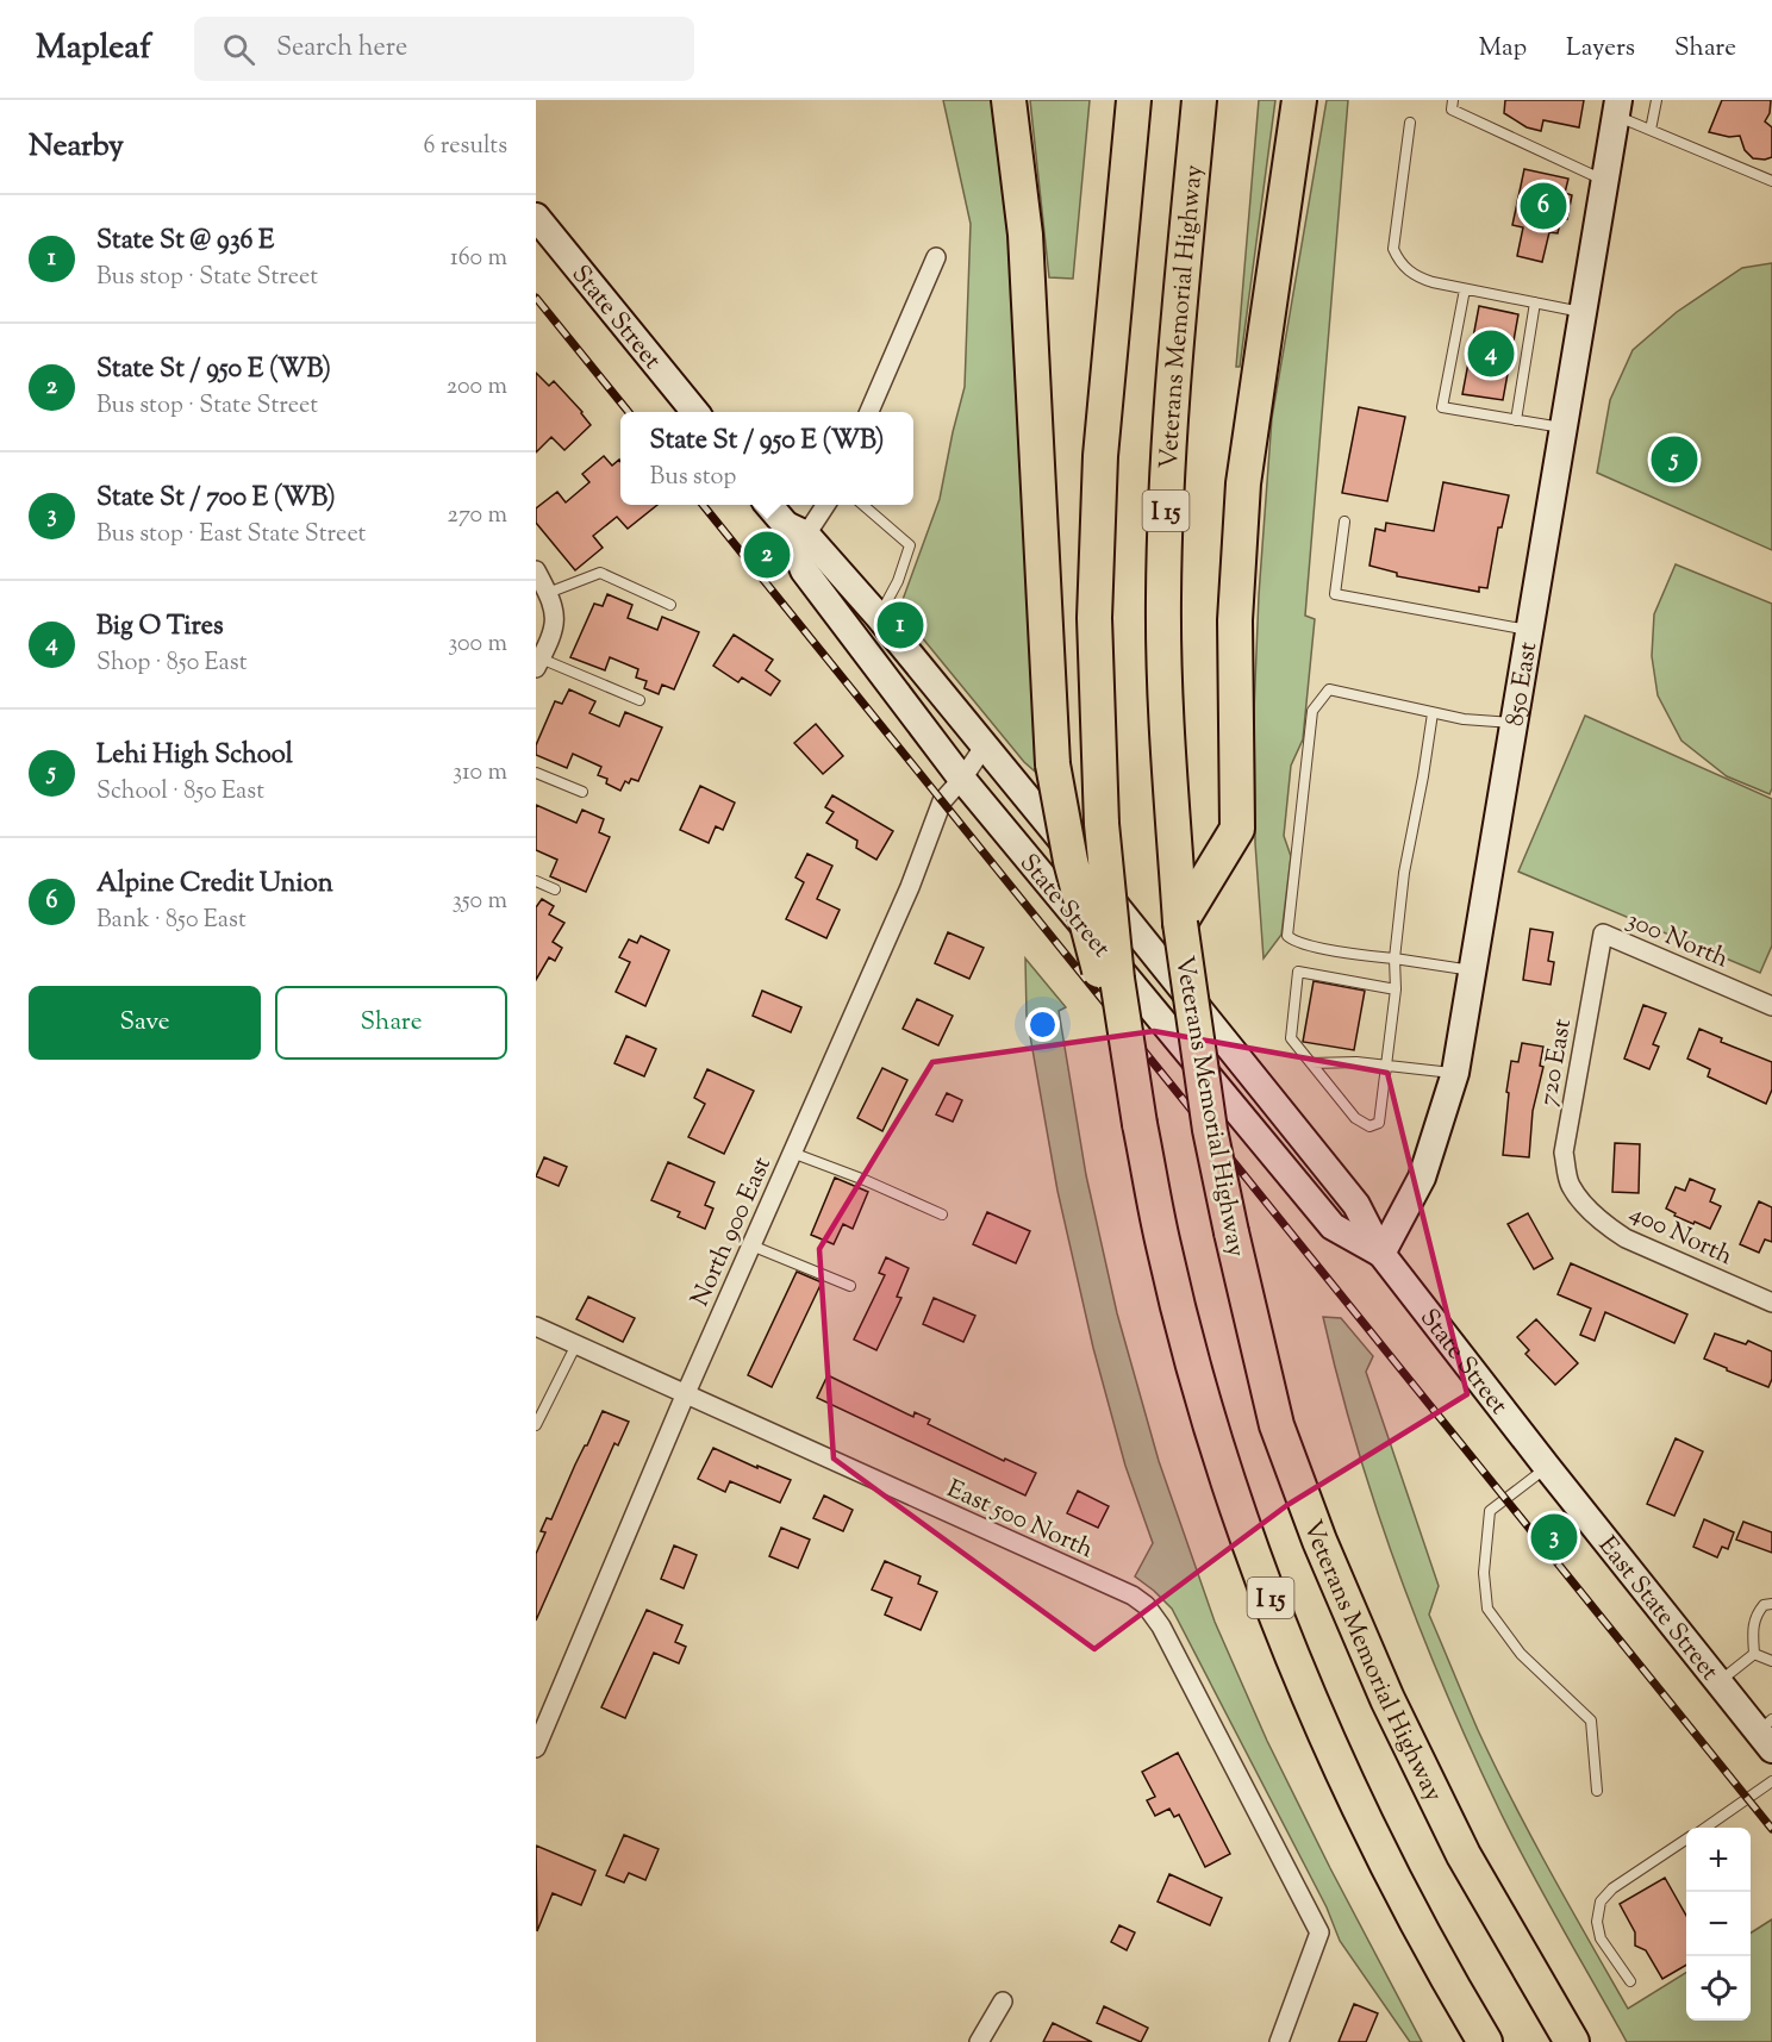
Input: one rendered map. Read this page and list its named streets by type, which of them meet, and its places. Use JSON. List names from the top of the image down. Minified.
{"streets":{"highway":["Veterans Memorial Highway","I 15"],"main road":["State Street","850 East","East State Street"],"street":["300 North","720 East","North 900 East","400 North","East 500 North"]},"crossings":[["State Street","850 East"],["State Street","North 900 East"],["State Street","East State Street"],["300 North","720 East"],["720 East","400 North"],["North 900 East","East 500 North"]],"page":{"header":"Mapleaf","search":"Search here","nav":["Map","Layers","Share"],"heading":["Nearby","6 results"],"pins":["6","4","5","2","1","3"],"list":[{"mark":"1","name":"State St @ 936 E","note":"Bus stop · State Street","value":"160 m"},{"mark":"2","name":"State St / 950 E (WB)","note":"Bus stop · State Street","value":"200 m"},{"mark":"3","name":"State St / 700 E (WB)","note":"Bus stop · East State Street","value":"270 m"},{"mark":"4","name":"Big O Tires","note":"Shop · 850 East","value":"300 m"},{"mark":"5","name":"Lehi High School","note":"School · 850 East","value":"310 m"},{"mark":"6","name":"Alpine Credit Union","note":"Bank · 850 East","value":"350 m"}],"popup":["State St / 950 E (WB)","Bus stop"],"buttons":["Save","Share"],"map_buttons":["+","−"]}}
